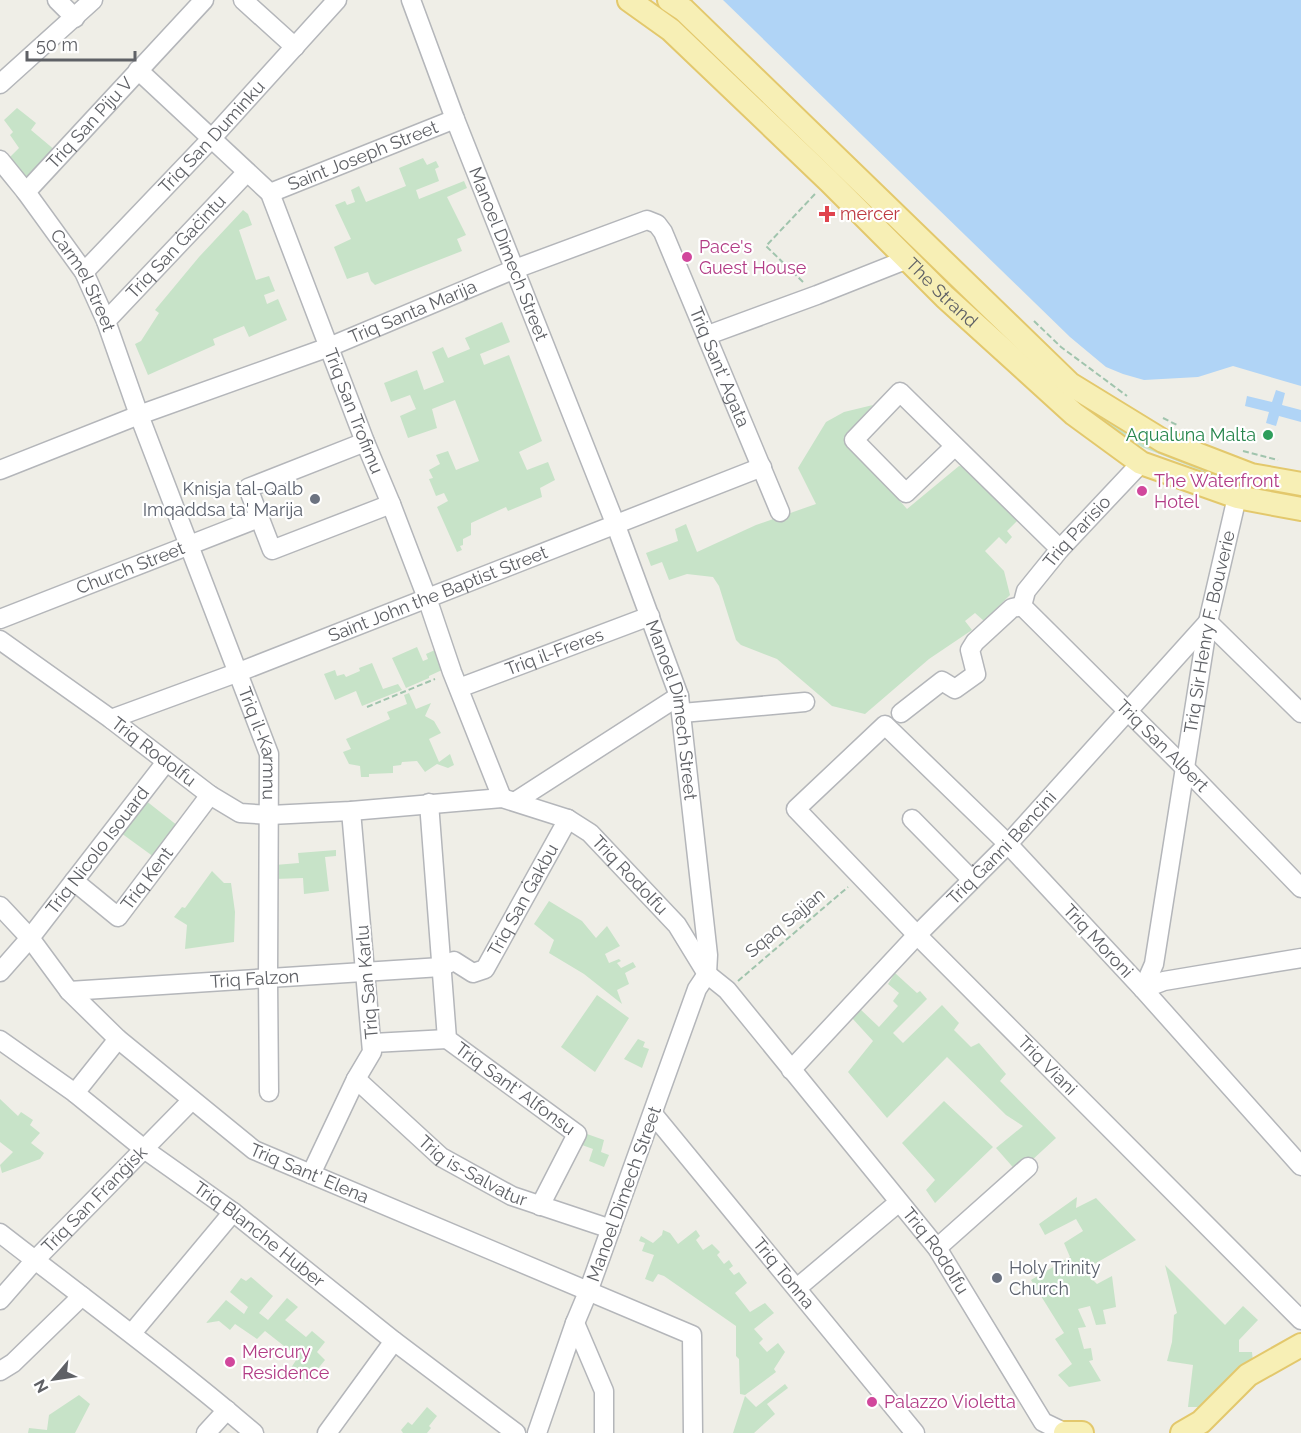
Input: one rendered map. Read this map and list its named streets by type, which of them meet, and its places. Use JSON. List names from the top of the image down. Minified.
{"streets":{"main road":["The Strand"],"street":["Triq San Piju V","Triq San Duminku","Saint Joseph Street","Triq San Ġaċintu","Manoel Dimech Street","Carmel Street","Triq Santa Marija","Triq Sant' Agata","Triq San Trofimu","Triq Parisio","Church Street","Saint John the Baptist Street","Triq Sir Henry F. Bouverie","Triq il-Freres","Triq il-Karmnu","Triq San Albert","Triq Rodolfu","Triq Ġanni Bencini","Triq Nicolo Isouard","Triq Kent","Triq San Ġakbu","Triq Moroni","Triq Falzon","Triq San Karlu","Triq Viani","Triq Sant' Alfonsu","Triq is-Salvatur","Triq Sant' Elena","Triq San Franġisk","Triq Blanche Huber","Triq Tonna"],"path":["Sqaq Sajjan"]},"crossings":[["Triq San Piju V","Carmel Street"],["Triq San Piju V","Triq San Trofimu"],["Triq San Duminku","Carmel Street"],["Triq San Duminku","Triq San Trofimu"],["Saint Joseph Street","Manoel Dimech Street"],["Saint Joseph Street","Triq San Trofimu"],["Triq San Ġaċintu","Carmel Street"],["Triq San Ġaċintu","Triq San Trofimu"],["Manoel Dimech Street","Triq Santa Marija"],["Manoel Dimech Street","Saint John the Baptist Street"],["Manoel Dimech Street","Triq il-Freres"],["Manoel Dimech Street","Triq Rodolfu"],["Manoel Dimech Street","Triq is-Salvatur"],["Manoel Dimech Street","Triq Sant' Elena"],["Manoel Dimech Street","Triq Tonna"],["Carmel Street","Triq Santa Marija"],["Carmel Street","Triq il-Karmnu"],["The Strand","Triq Parisio"],["The Strand","Triq Sir Henry F. Bouverie"],["Triq Santa Marija","Triq Sant' Agata"],["Triq Santa Marija","Triq San Trofimu"],["Triq Santa Marija","Triq il-Karmnu"],["Triq Sant' Agata","Saint John the Baptist Street"],["Triq San Trofimu","Saint John the Baptist Street"],["Triq San Trofimu","Triq il-Freres"],["Triq San Trofimu","Triq Rodolfu"],["Triq Parisio","Triq San Albert"],["Church Street","Triq il-Karmnu"],["Saint John the Baptist Street","Triq il-Karmnu"],["Saint John the Baptist Street","Triq Rodolfu"],["Triq Sir Henry F. Bouverie","Triq San Albert"],["Triq Sir Henry F. Bouverie","Triq Ġanni Bencini"],["Triq Sir Henry F. Bouverie","Triq Moroni"],["Triq il-Karmnu","Triq Rodolfu"],["Triq il-Karmnu","Triq Falzon"],["Triq San Albert","Triq Ġanni Bencini"],["Triq Rodolfu","Triq Ġanni Bencini"],["Triq Rodolfu","Triq Nicolo Isouard"],["Triq Rodolfu","Triq Kent"],["Triq Rodolfu","Triq San Ġakbu"],["Triq Rodolfu","Sqaq Sajjan"],["Triq Rodolfu","Triq San Karlu"],["Triq Rodolfu","Triq Sant' Alfonsu"],["Triq Ġanni Bencini","Triq Moroni"],["Triq Ġanni Bencini","Triq Viani"],["Triq Nicolo Isouard","Triq Kent"],["Triq Nicolo Isouard","Triq Sant' Elena"],["Triq San Ġakbu","Triq Falzon"],["Triq San Ġakbu","Triq Sant' Alfonsu"],["Sqaq Sajjan","Triq Viani"],["Triq Moroni","Triq Viani"],["Triq Falzon","Triq San Karlu"],["Triq Falzon","Triq Sant' Alfonsu"],["Triq Falzon","Triq Sant' Elena"],["Triq San Karlu","Triq Sant' Alfonsu"],["Triq San Karlu","Triq is-Salvatur"],["Triq San Karlu","Triq Sant' Elena"],["Triq Sant' Alfonsu","Triq is-Salvatur"],["Triq Sant' Elena","Triq San Franġisk"],["Triq San Franġisk","Triq Blanche Huber"]],"places":{"health":["mercer"],"other":["Pace's Guest House","Aqualuna Malta","The Waterfront Hotel","Knisja tal-Qalb Imqaddsa ta' Marija","Holy Trinity Church","Mercury Residence","Palazzo Violetta"]},"scale_bar":"50 m","north":"bottom left"}
